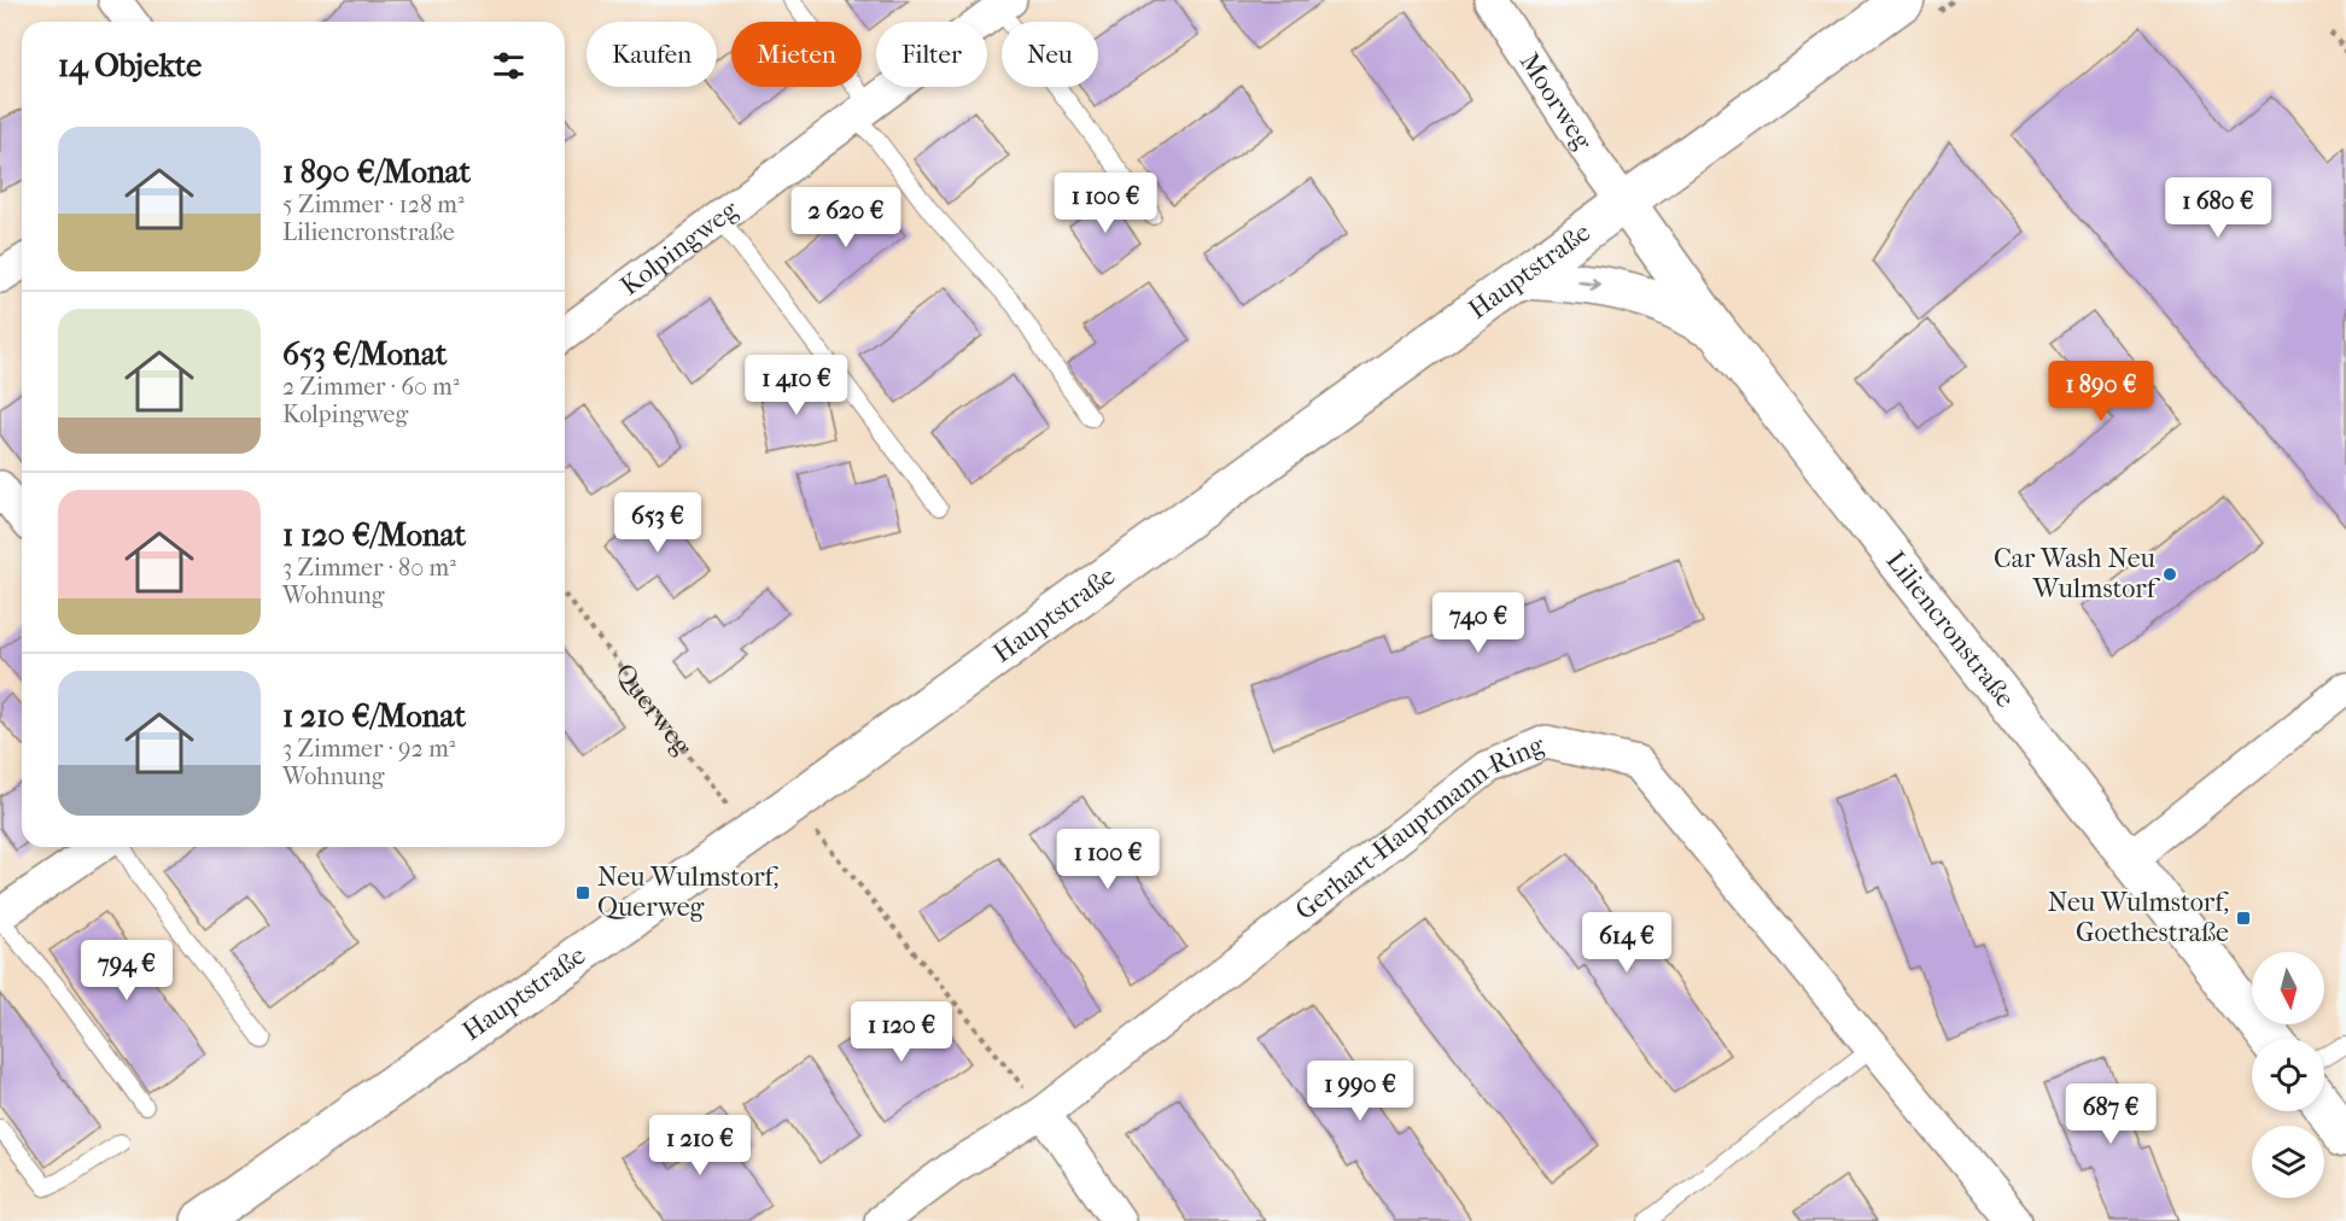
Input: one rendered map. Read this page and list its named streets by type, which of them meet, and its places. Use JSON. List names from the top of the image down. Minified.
{"streets":{"main road":["Hauptstraße","Liliencronstraße"],"street":["Moorweg","Kolpingweg","Gerhart-Hauptmann-Ring"],"path":["Querweg"]},"crossings":[["Moorweg","Hauptstraße"],["Moorweg","Liliencronstraße"],["Hauptstraße","Liliencronstraße"],["Hauptstraße","Querweg"]],"places":{"other":["Car Wash Neu Wulmstorf"],"transit":["Neu Wulmstorf, Querweg","Neu Wulmstorf, Goethestraße"]},"north":"bottom","page":{"chip":["Kaufen","Mieten","Filter","Neu"],"heading":"14 Objekte","list":[{"name":"1 890 €/Monat","note":"5 Zimmer · 128 m² · Liliencronstraße"},{"name":"653 €/Monat","note":"2 Zimmer · 60 m² · Kolpingweg"},{"name":"1 120 €/Monat","note":"3 Zimmer · 80 m² · Wohnung"},{"name":"1 210 €/Monat","note":"3 Zimmer · 92 m² · Wohnung"}],"price":["1 100 €","1 680 €","2 620 €","1 410 €","1 890 €","653 €","740 €","1 100 €","614 €","794 €","1 120 €","1 990 €","687 €","1 210 €"]}}
